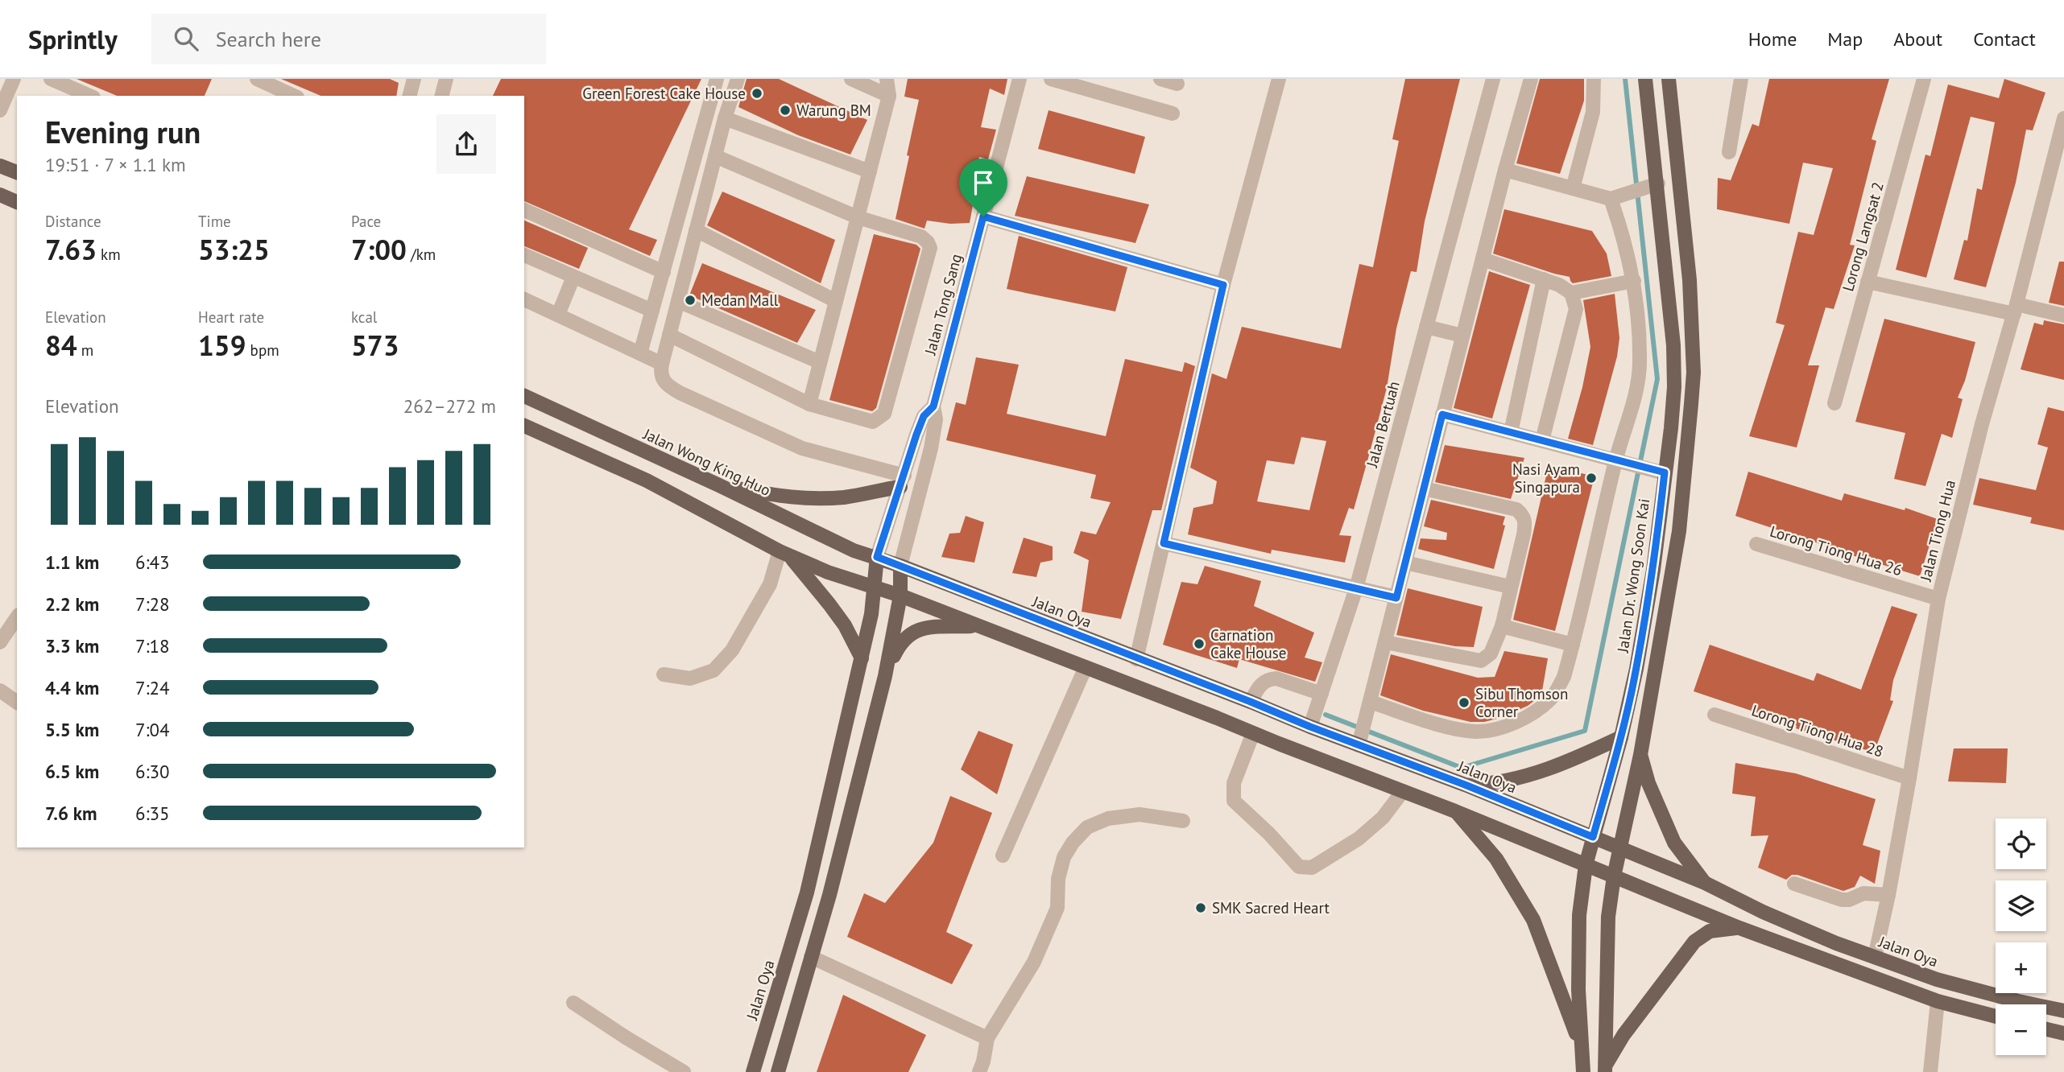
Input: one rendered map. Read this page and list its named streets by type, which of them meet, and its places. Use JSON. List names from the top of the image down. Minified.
{"streets":{"main road":["Jalan Wong King Huo","Jalan Dr. Wong Soon Kai","Jalan Oya"],"street":["Lorong Langsat 2","Jalan Tong Sang","Jalan Bertuah","Jalan Tiong Hua","Lorong Tiong Hua 26","Lorong Tiong Hua 28"]},"crossings":[["Jalan Tong Sang","Jalan Wong King Huo"],["Jalan Tong Sang","Jalan Oya"],["Jalan Bertuah","Jalan Oya"],["Jalan Wong King Huo","Jalan Oya"],["Jalan Tiong Hua","Lorong Tiong Hua 26"],["Jalan Tiong Hua","Jalan Oya"],["Jalan Tiong Hua","Lorong Tiong Hua 28"],["Jalan Dr. Wong Soon Kai","Jalan Oya"]],"places":["Green Forest Cake House","Warung BM","Medan Mall","Nasi Ayam Singapura","Carnation Cake House","Sibu Thomson Corner","SMK Sacred Heart"],"page":{"header":"Sprintly","search":"Search here","nav":["Home","Map","About","Contact"],"heading":["Evening run","19:51 · 7 × 1.1 km"],"stats":[["Distance","7.63 km"],["Time","53:25"],["Pace","7:00 /km"],["Elevation","84 m"],["Heart rate","159 bpm"],["kcal","573"]],"chart":["Elevation","262–272 m"],"list":[{"name":"1.1 km","note":"6:43"},{"name":"2.2 km","note":"7:28"},{"name":"3.3 km","note":"7:18"},{"name":"4.4 km","note":"7:24"},{"name":"5.5 km","note":"7:04"},{"name":"6.5 km","note":"6:30"},{"name":"7.6 km","note":"6:35"}],"map_buttons":["+","−"]}}
